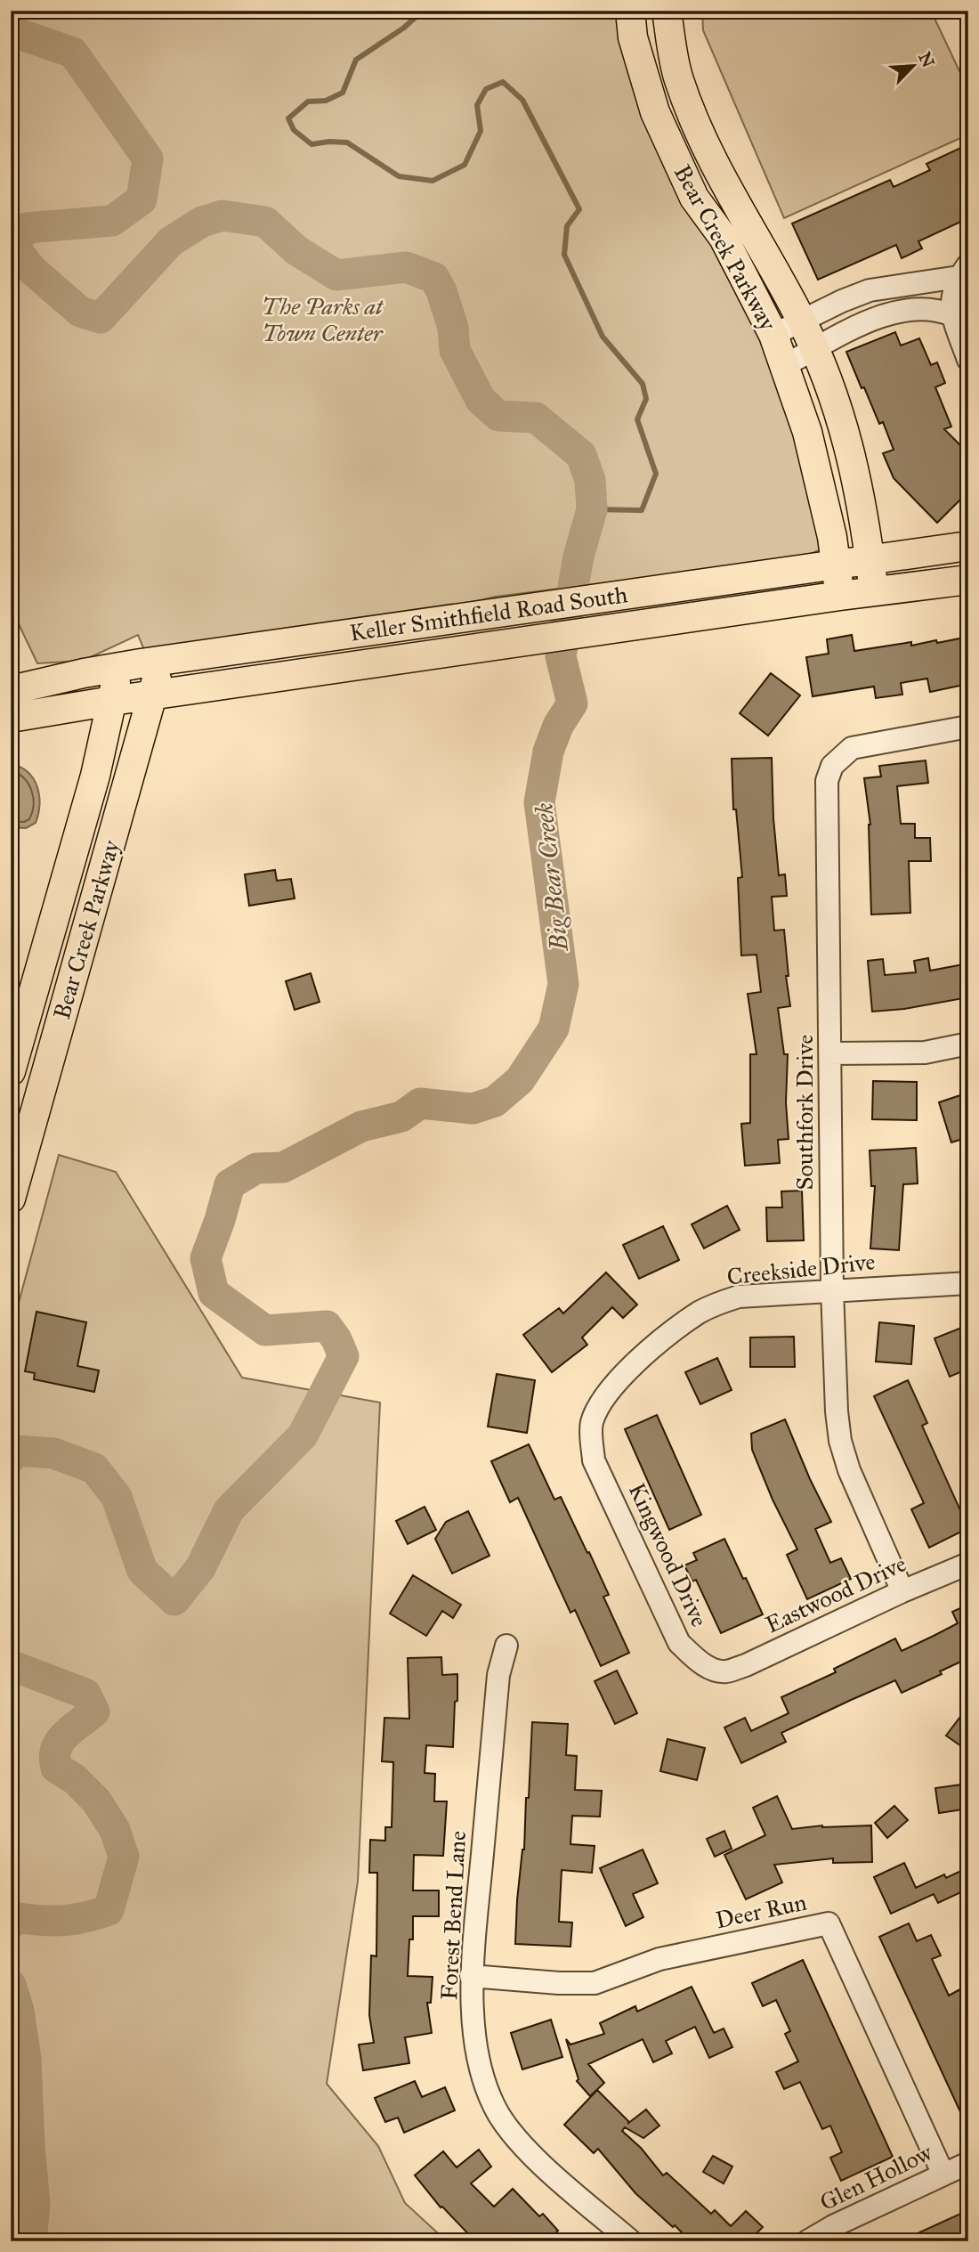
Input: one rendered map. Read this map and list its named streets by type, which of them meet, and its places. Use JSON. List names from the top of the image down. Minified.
{"streets":{"main road":["Bear Creek Parkway","Keller Smithfield Road South"],"street":["Southfork Drive","Creekside Drive","Kingwood Drive","Eastwood Drive","Deer Run","Forest Bend Lane","Glen Hollow"]},"crossings":[["Bear Creek Parkway","Keller Smithfield Road South"],["Southfork Drive","Creekside Drive"],["Southfork Drive","Eastwood Drive"],["Creekside Drive","Kingwood Drive"],["Kingwood Drive","Eastwood Drive"],["Deer Run","Forest Bend Lane"],["Deer Run","Glen Hollow"]],"water":["Big Bear Creek"],"parks":["The Parks at Town Center"],"north":"top right"}
